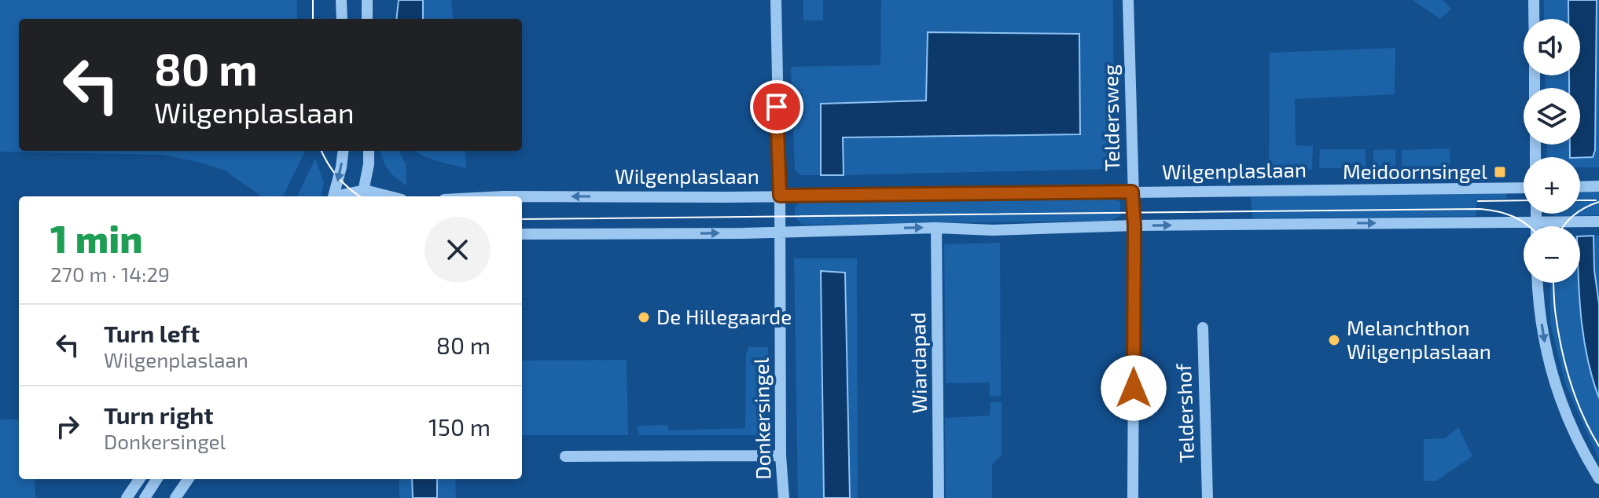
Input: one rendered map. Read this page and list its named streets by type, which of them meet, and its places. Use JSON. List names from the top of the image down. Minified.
{"streets":{"street":["Teldersweg","Wilgenplaslaan","Wiardapad","Teldershof","Donkersingel"]},"crossings":[["Teldersweg","Wilgenplaslaan"],["Wilgenplaslaan","Donkersingel"]],"places":{"transit":["Meidoornsingel"],"other":["De Hillegaarde","Melanchthon Wilgenplaslaan"]},"page":{"map_buttons":["+","−"],"turn":["80 m","Wilgenplaslaan"],"heading":["1 min","270 m · 14:29"],"list":[{"name":"Turn left","note":"Wilgenplaslaan","value":"80 m"},{"name":"Turn right","note":"Donkersingel","value":"150 m"}]}}
